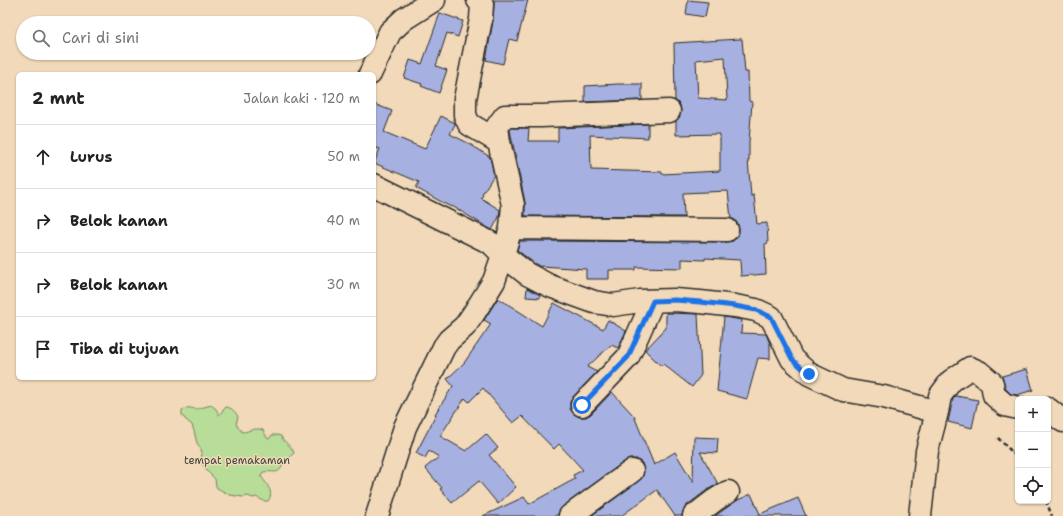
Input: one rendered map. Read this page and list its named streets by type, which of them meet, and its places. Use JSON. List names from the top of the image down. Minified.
{"parks":["tempat pemakaman"],"page":{"search":"Cari di sini","heading":["2 mnt","Jalan kaki · 120 m"],"list":[["Lurus","50 m"],["Belok kanan","40 m"],["Belok kanan","30 m"],"Tiba di tujuan"],"map_buttons":["+","−"]}}
